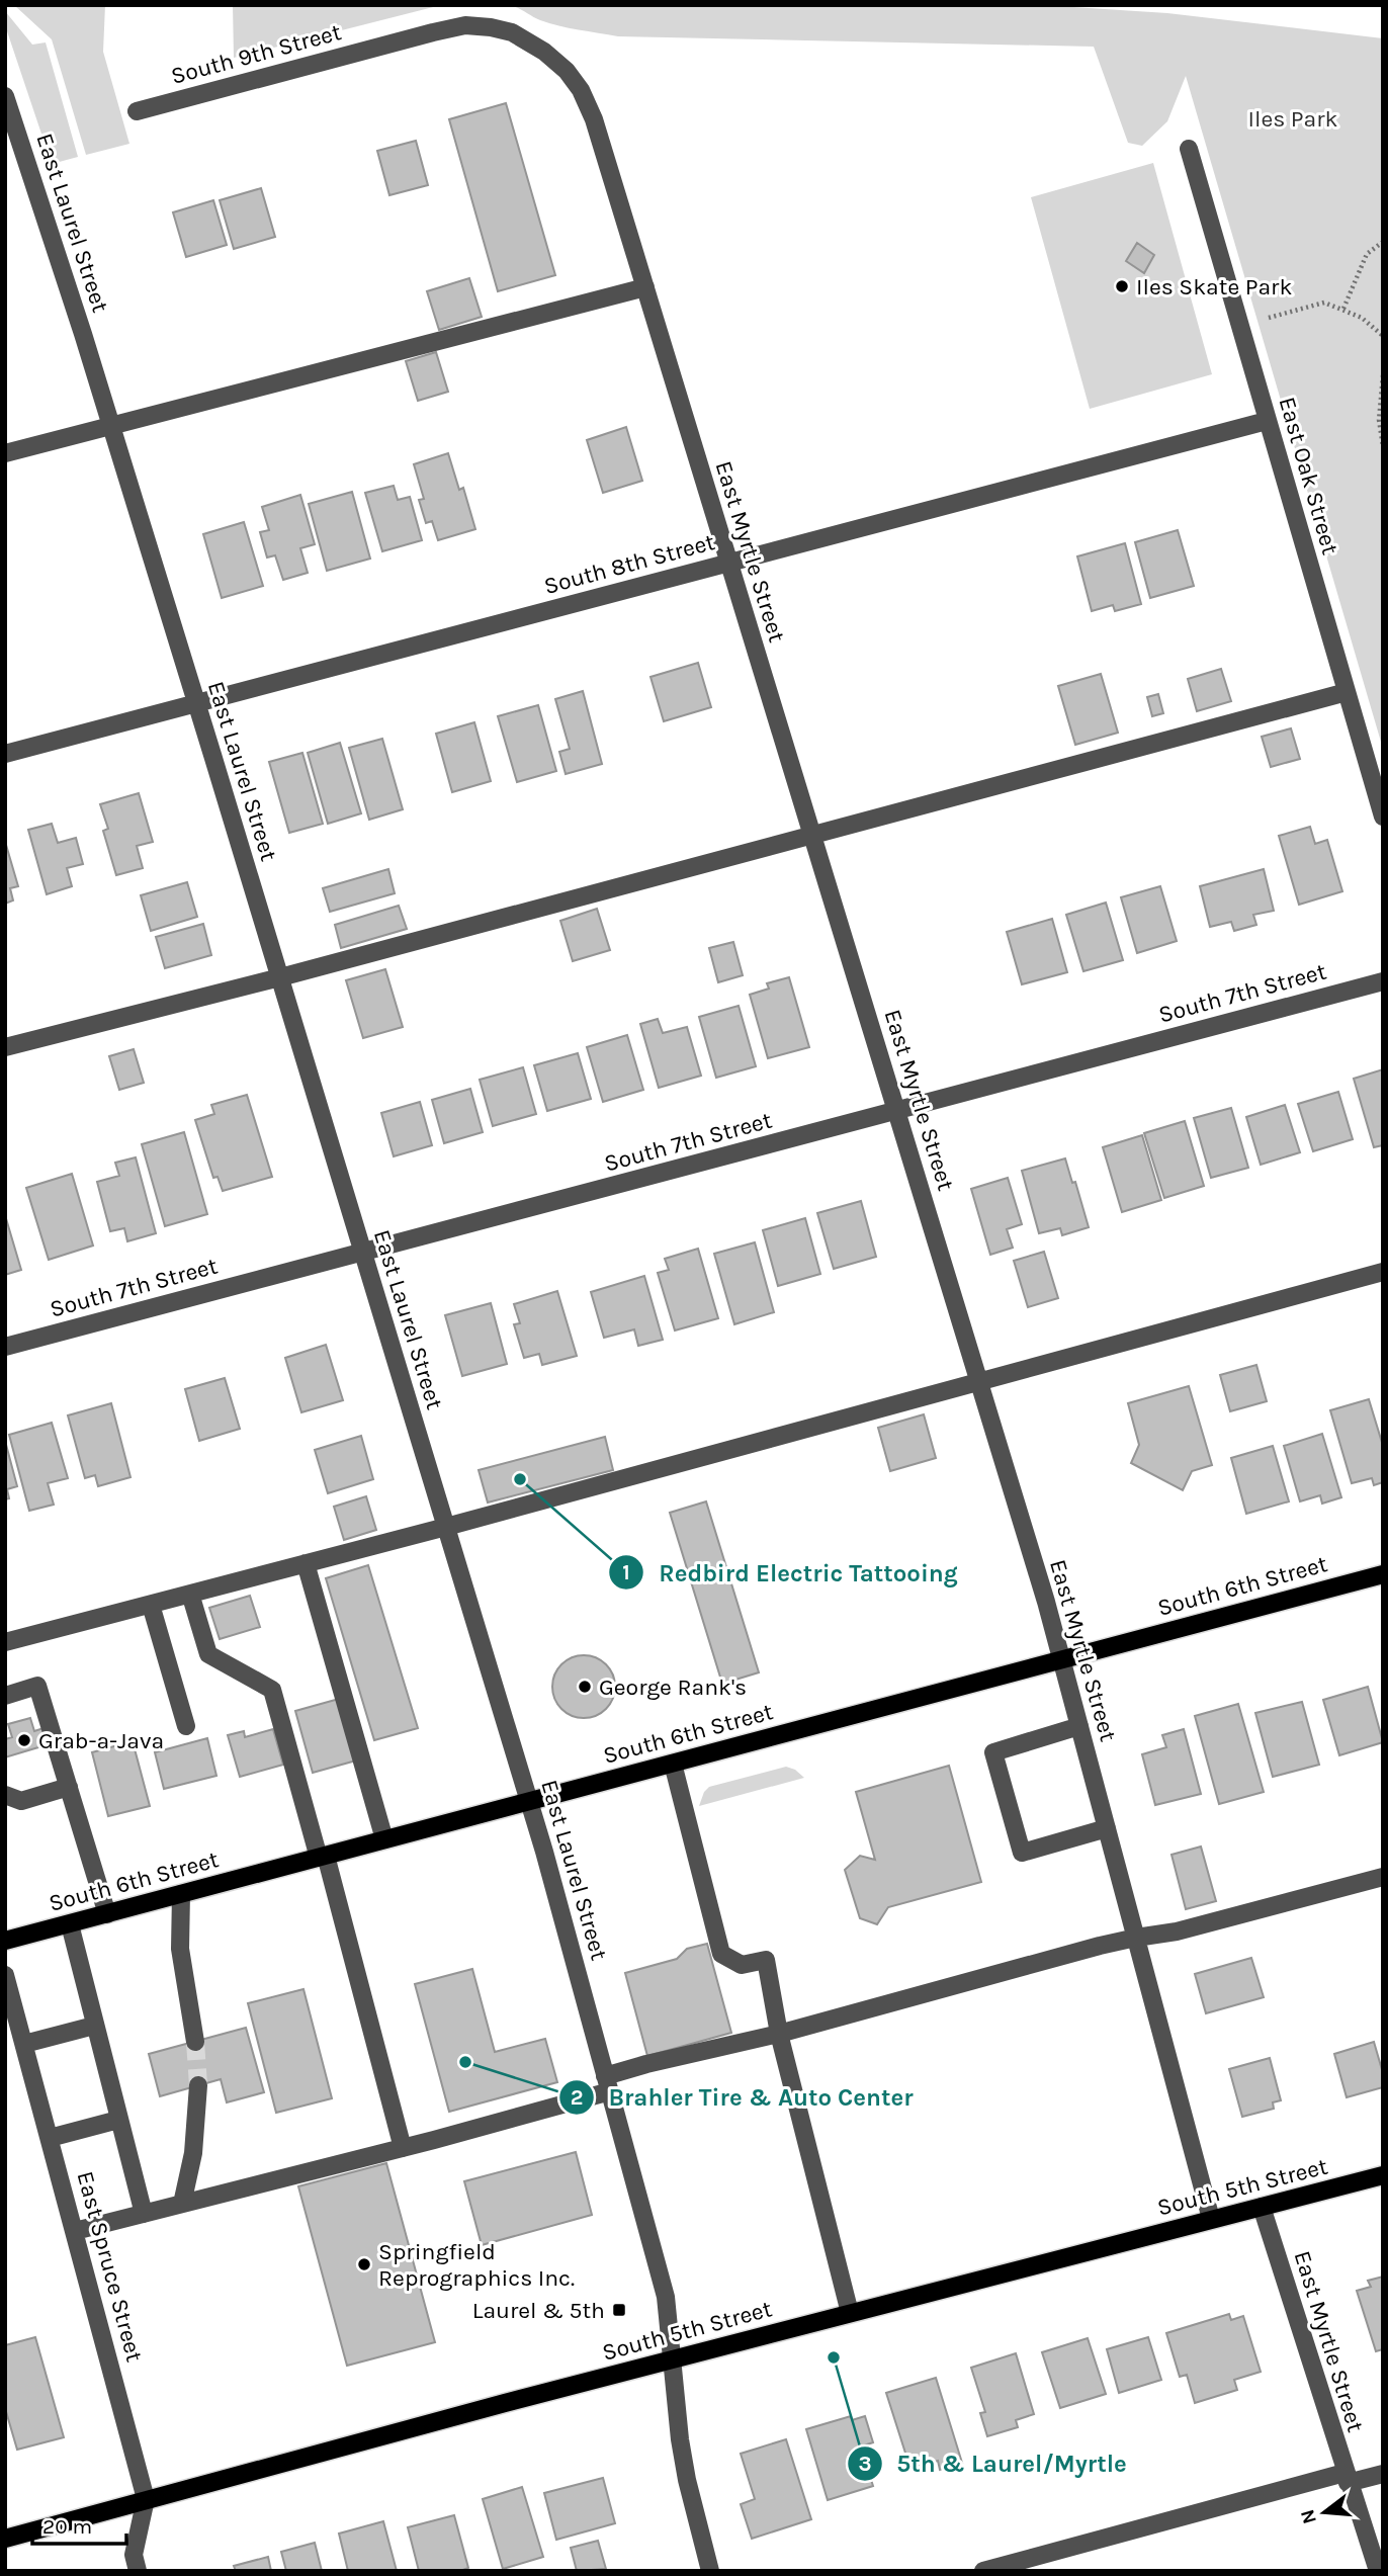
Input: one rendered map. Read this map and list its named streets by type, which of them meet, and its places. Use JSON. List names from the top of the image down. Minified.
{"streets":{"main road":["South 6th Street","South 5th Street"],"street":["South 9th Street","East Laurel Street","East Oak Street","East Myrtle Street","South 8th Street","South 7th Street","East Spruce Street"]},"crossings":[["South 9th Street","East Myrtle Street"],["East Laurel Street","South 8th Street"],["East Laurel Street","South 7th Street"],["East Laurel Street","South 6th Street"],["East Laurel Street","South 5th Street"],["East Oak Street","South 8th Street"],["East Myrtle Street","South 8th Street"],["East Myrtle Street","South 7th Street"],["East Myrtle Street","South 6th Street"],["East Myrtle Street","South 5th Street"],["South 5th Street","East Spruce Street"]],"parks":["Iles Park"],"places":{"other":["Iles Skate Park","Redbird Electric Tattooing","George Rank's","Grab-a-Java","Brahler Tire & Auto Center","Springfield Reprographics Inc.","5th & Laurel/Myrtle"],"transit":["Laurel & 5th"]},"scale_bar":"20 m","north":"left"}
